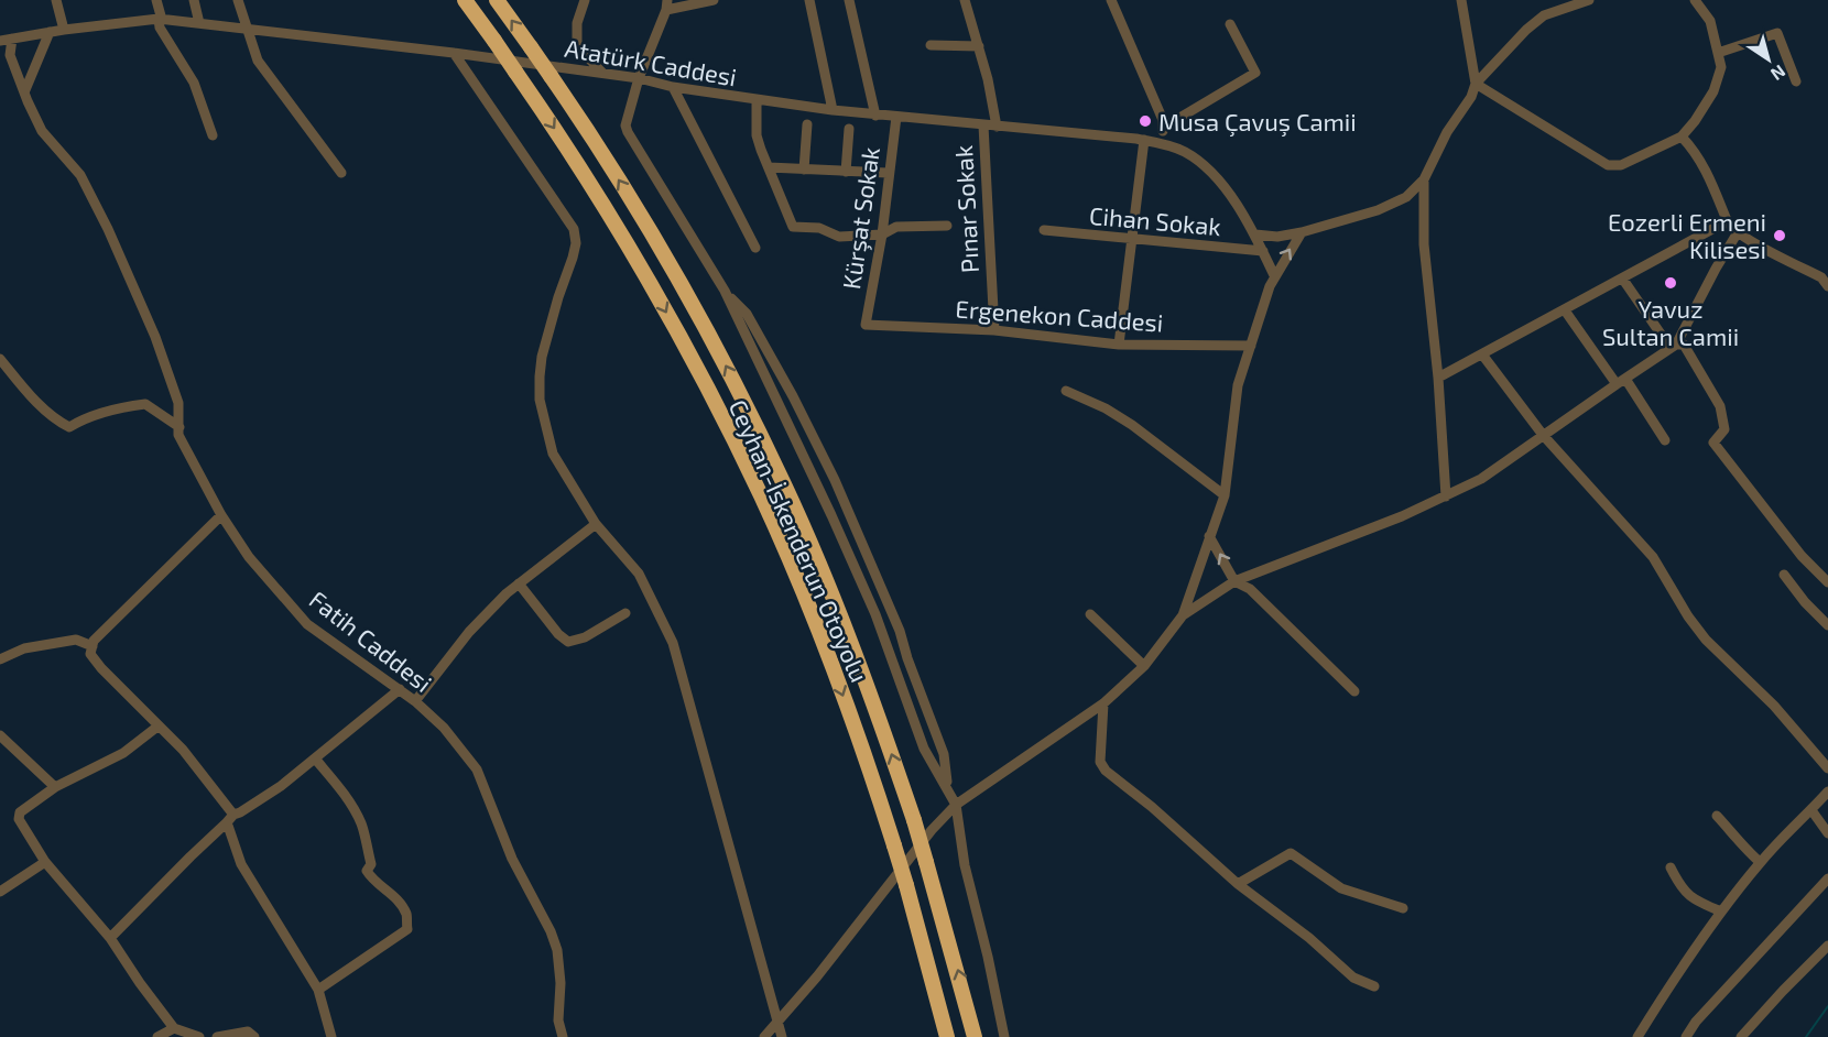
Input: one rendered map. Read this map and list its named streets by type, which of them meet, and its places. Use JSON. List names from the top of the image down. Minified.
{"streets":{"highway":["Ceyhan-İskenderun Otoyolu"],"street":["Atatürk Caddesi","Pınar Sokak","Kürşat Sokak","Cihan Sokak","Ergenekon Caddesi","Fatih Caddesi"]},"crossings":[["Atatürk Caddesi","Pınar Sokak"],["Atatürk Caddesi","Kürşat Sokak"],["Atatürk Caddesi","Cihan Sokak"],["Atatürk Caddesi","Fatih Caddesi"],["Pınar Sokak","Ergenekon Caddesi"],["Kürşat Sokak","Ergenekon Caddesi"]],"places":["Musa Çavuş Camii","Eozerli Ermeni Kilisesi","Yavuz Sultan Camii"],"north":"bottom right"}
